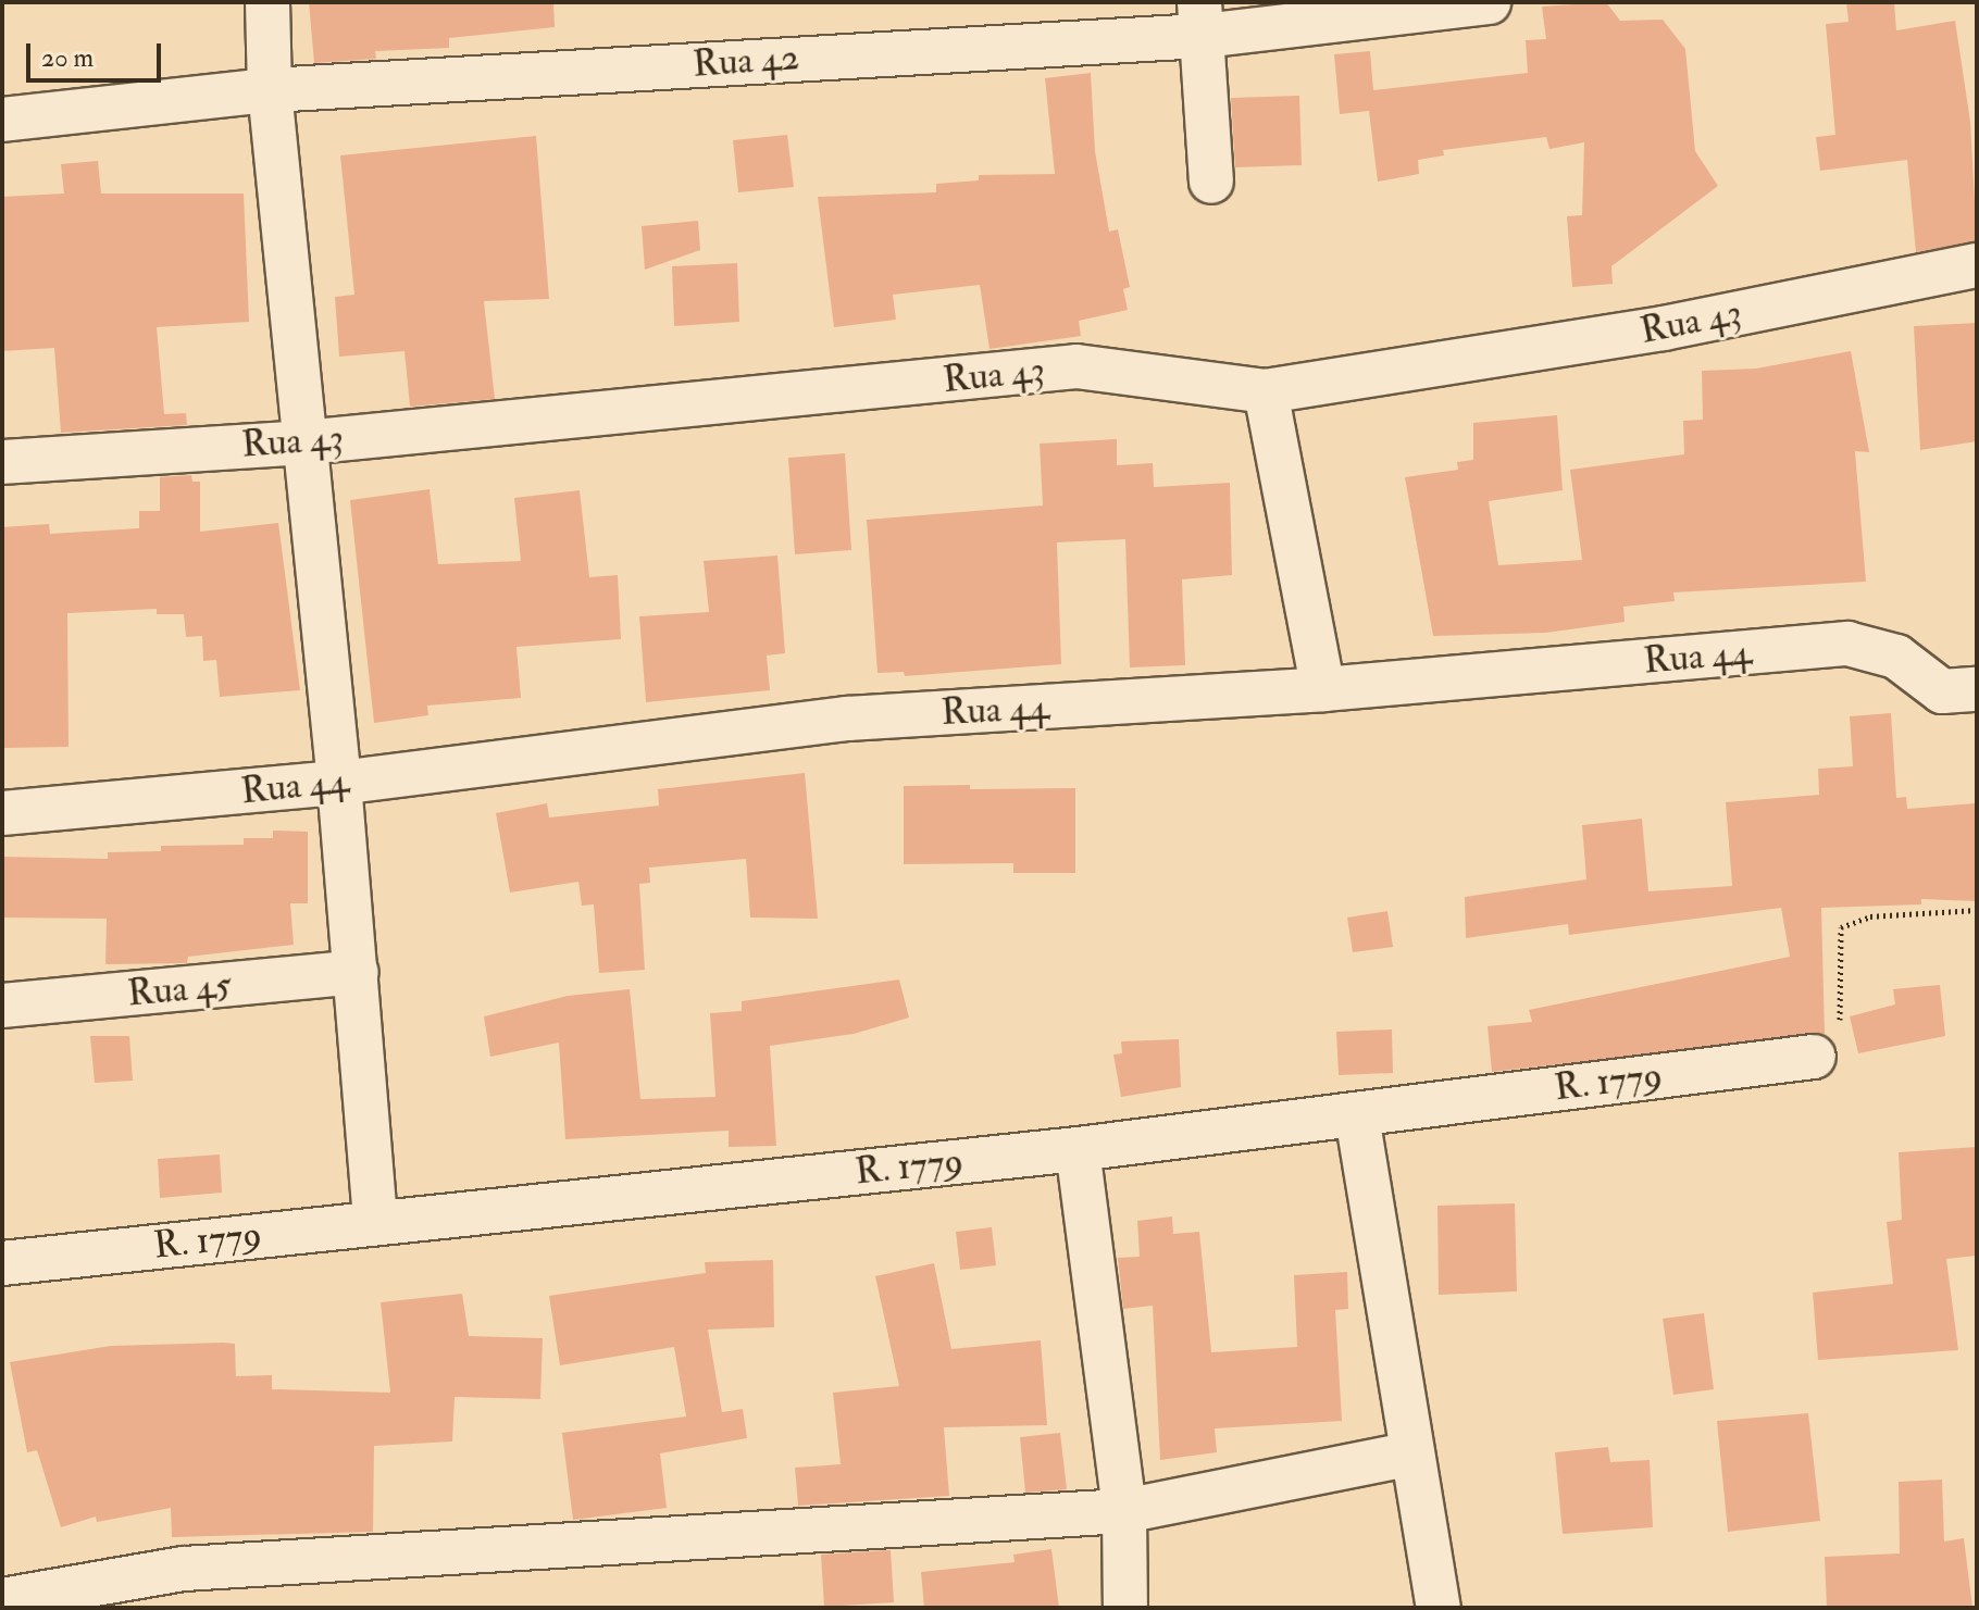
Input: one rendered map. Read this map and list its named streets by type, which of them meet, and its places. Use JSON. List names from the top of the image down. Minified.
{"streets":{"street":["Rua 42","Rua 43","Rua 44","Rua 45","R. 1779"]},"scale_bar":"20 m"}
